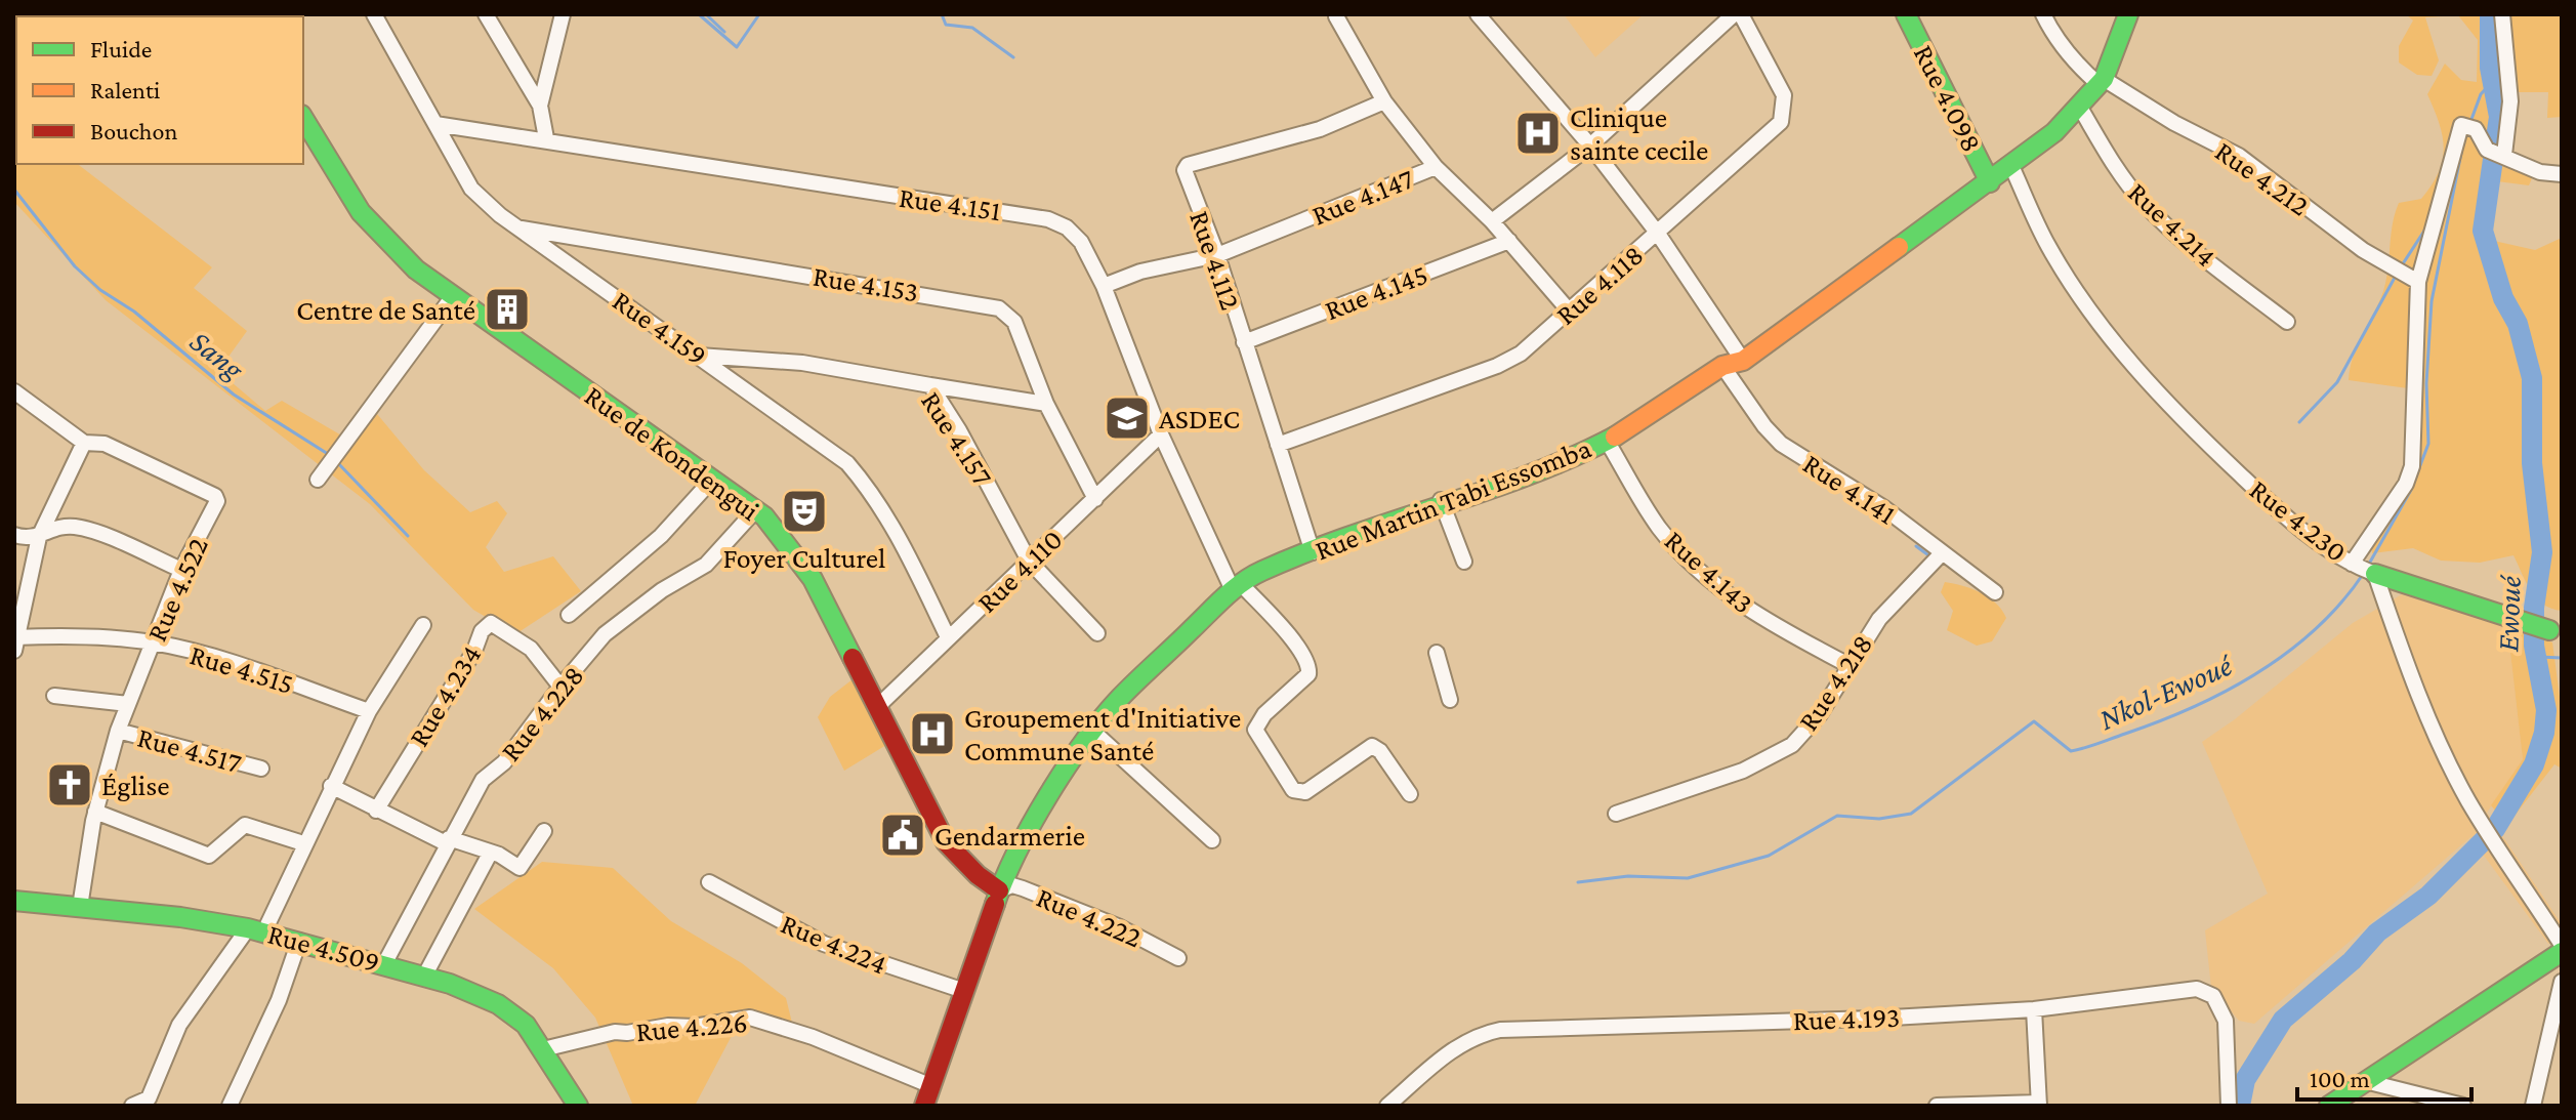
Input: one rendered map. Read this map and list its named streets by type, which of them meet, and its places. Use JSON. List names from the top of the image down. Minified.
{"streets":{"main road":["Rue 4.098","Rue de Kondengui","Rue Martin Tabi Essomba","Rue 4.509"],"street":["Rue 4.212","Rue 4.147","Rue 4.151","Rue 4.214","Rue 4.112","Rue 4.153","Rue 4.118","Rue 4.145","Rue 4.159","Rue 4.157","Rue 4.141","Rue 4.230","Rue 4.110","Rue 4.143","Rue 4.522","Rue 4.515","Rue 4.218","Rue 4.234","Rue 4.228","Rue 4.517","Rue 4.222","Rue 4.224","Rue 4.193","Rue 4.226"]},"crossings":[["Rue 4.098","Rue Martin Tabi Essomba"],["Rue 4.212","Rue Martin Tabi Essomba"],["Rue 4.147","Rue 4.151"],["Rue 4.147","Rue 4.112"],["Rue 4.147","Rue 4.118"],["Rue 4.147","Rue 4.145"],["Rue 4.151","Rue 4.159"],["Rue 4.151","Rue Martin Tabi Essomba"],["Rue 4.151","Rue 4.110"],["Rue 4.214","Rue Martin Tabi Essomba"],["Rue 4.112","Rue 4.118"],["Rue 4.112","Rue 4.145"],["Rue 4.112","Rue Martin Tabi Essomba"],["Rue 4.153","Rue 4.159"],["Rue 4.153","Rue 4.110"],["Rue 4.159","Rue 4.157"],["Rue 4.159","Rue 4.110"],["Rue 4.157","Rue 4.110"],["Rue de Kondengui","Rue Martin Tabi Essomba"],["Rue de Kondengui","Rue 4.110"],["Rue de Kondengui","Rue 4.228"],["Rue de Kondengui","Rue 4.222"],["Rue 4.141","Rue Martin Tabi Essomba"],["Rue 4.141","Rue 4.218"],["Rue Martin Tabi Essomba","Rue 4.230"],["Rue Martin Tabi Essomba","Rue 4.143"],["Rue Martin Tabi Essomba","Rue 4.222"],["Rue Martin Tabi Essomba","Rue 4.224"],["Rue Martin Tabi Essomba","Rue 4.226"],["Rue 4.143","Rue 4.218"],["Rue 4.522","Rue 4.515"],["Rue 4.522","Rue 4.517"],["Rue 4.522","Rue 4.509"],["Rue 4.234","Rue 4.228"],["Rue 4.228","Rue 4.509"],["Rue 4.509","Rue 4.226"]],"water":["Sang","Ewoué","Nkol-Ewoué"],"places":{"hospital":["Clinique sainte cecile","Groupement d'Initiative Commune Santé"],"building":["Centre de Santé"],"school or university":["ASDEC"],"theatre":["Foyer Culturel"],"church":["Église"],"public building":["Gendarmerie"]},"legend":["Fluide","Ralenti","Bouchon"],"scale_bar":"100 m"}
